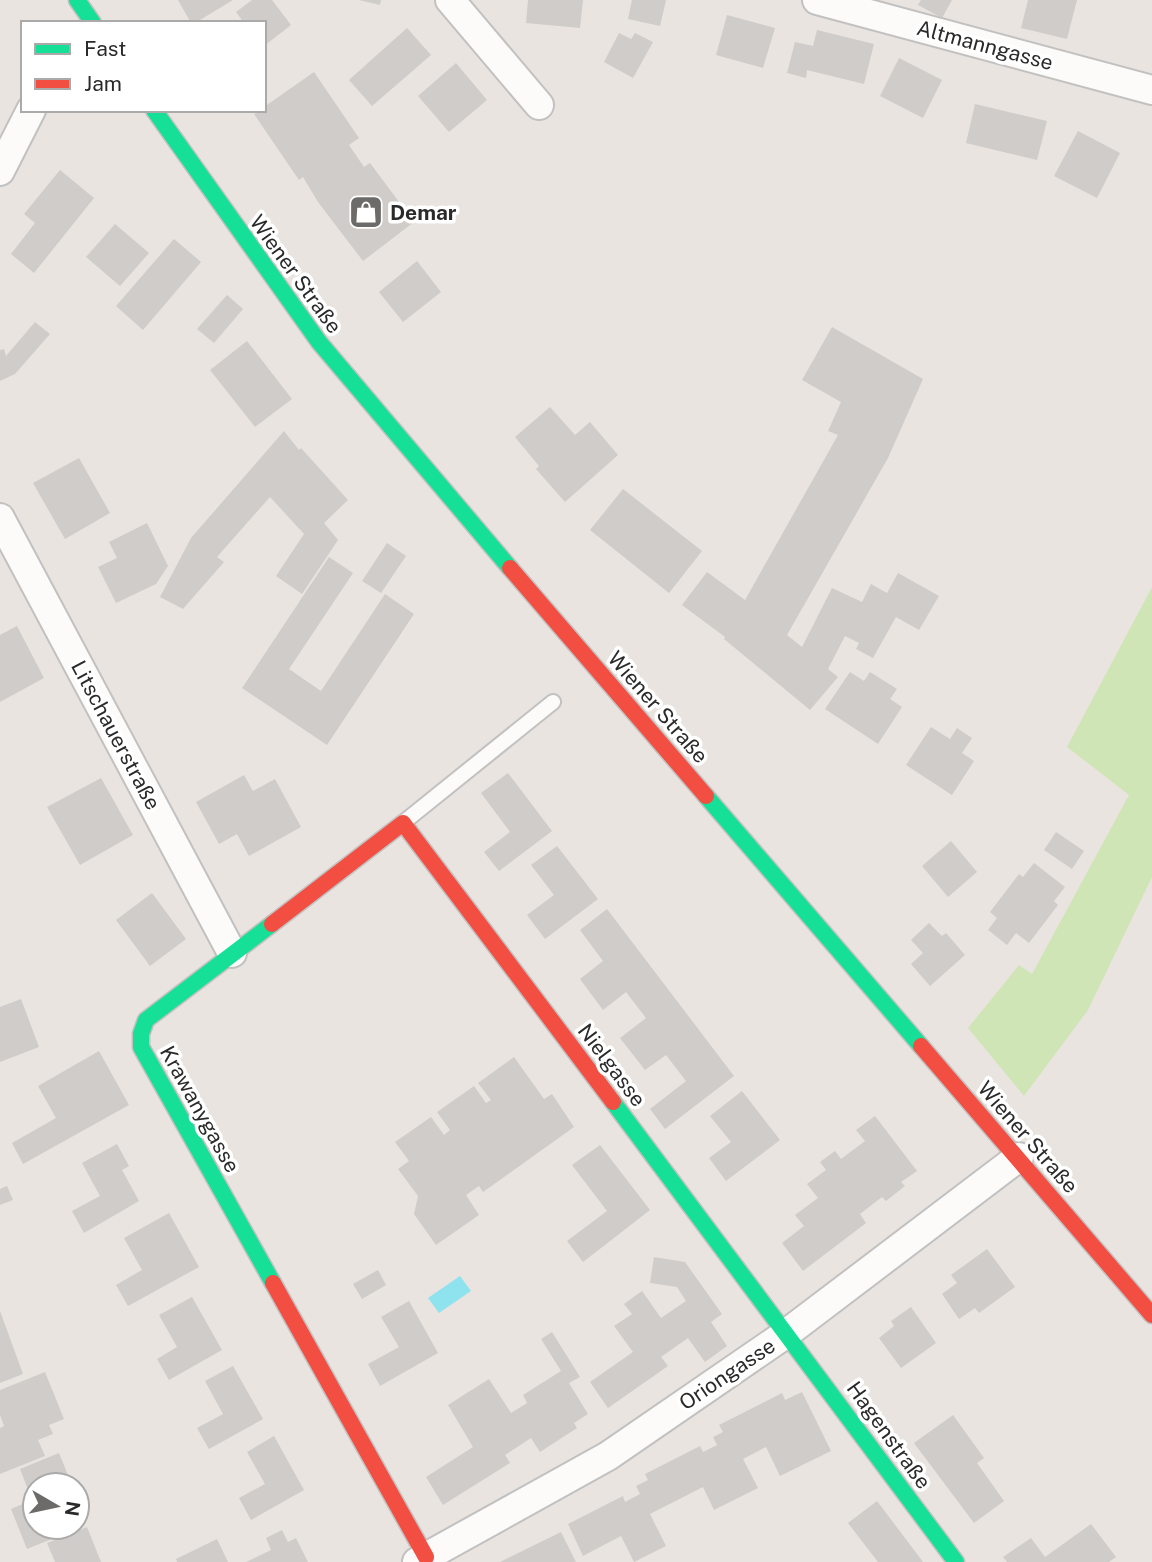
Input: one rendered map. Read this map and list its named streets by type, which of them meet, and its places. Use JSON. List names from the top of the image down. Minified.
{"streets":{"street":["Altmanngasse","Wiener Straße","Litschauerstraße","Nielgasse","Krawanygasse","Oriongasse","Hagenstraße"]},"crossings":[["Wiener Straße","Oriongasse"],["Litschauerstraße","Krawanygasse"],["Nielgasse","Krawanygasse"],["Nielgasse","Oriongasse"],["Nielgasse","Hagenstraße"],["Krawanygasse","Oriongasse"],["Oriongasse","Hagenstraße"]],"places":{"shop":["Demar"]},"legend":["Fast","Jam"],"north":"right"}
